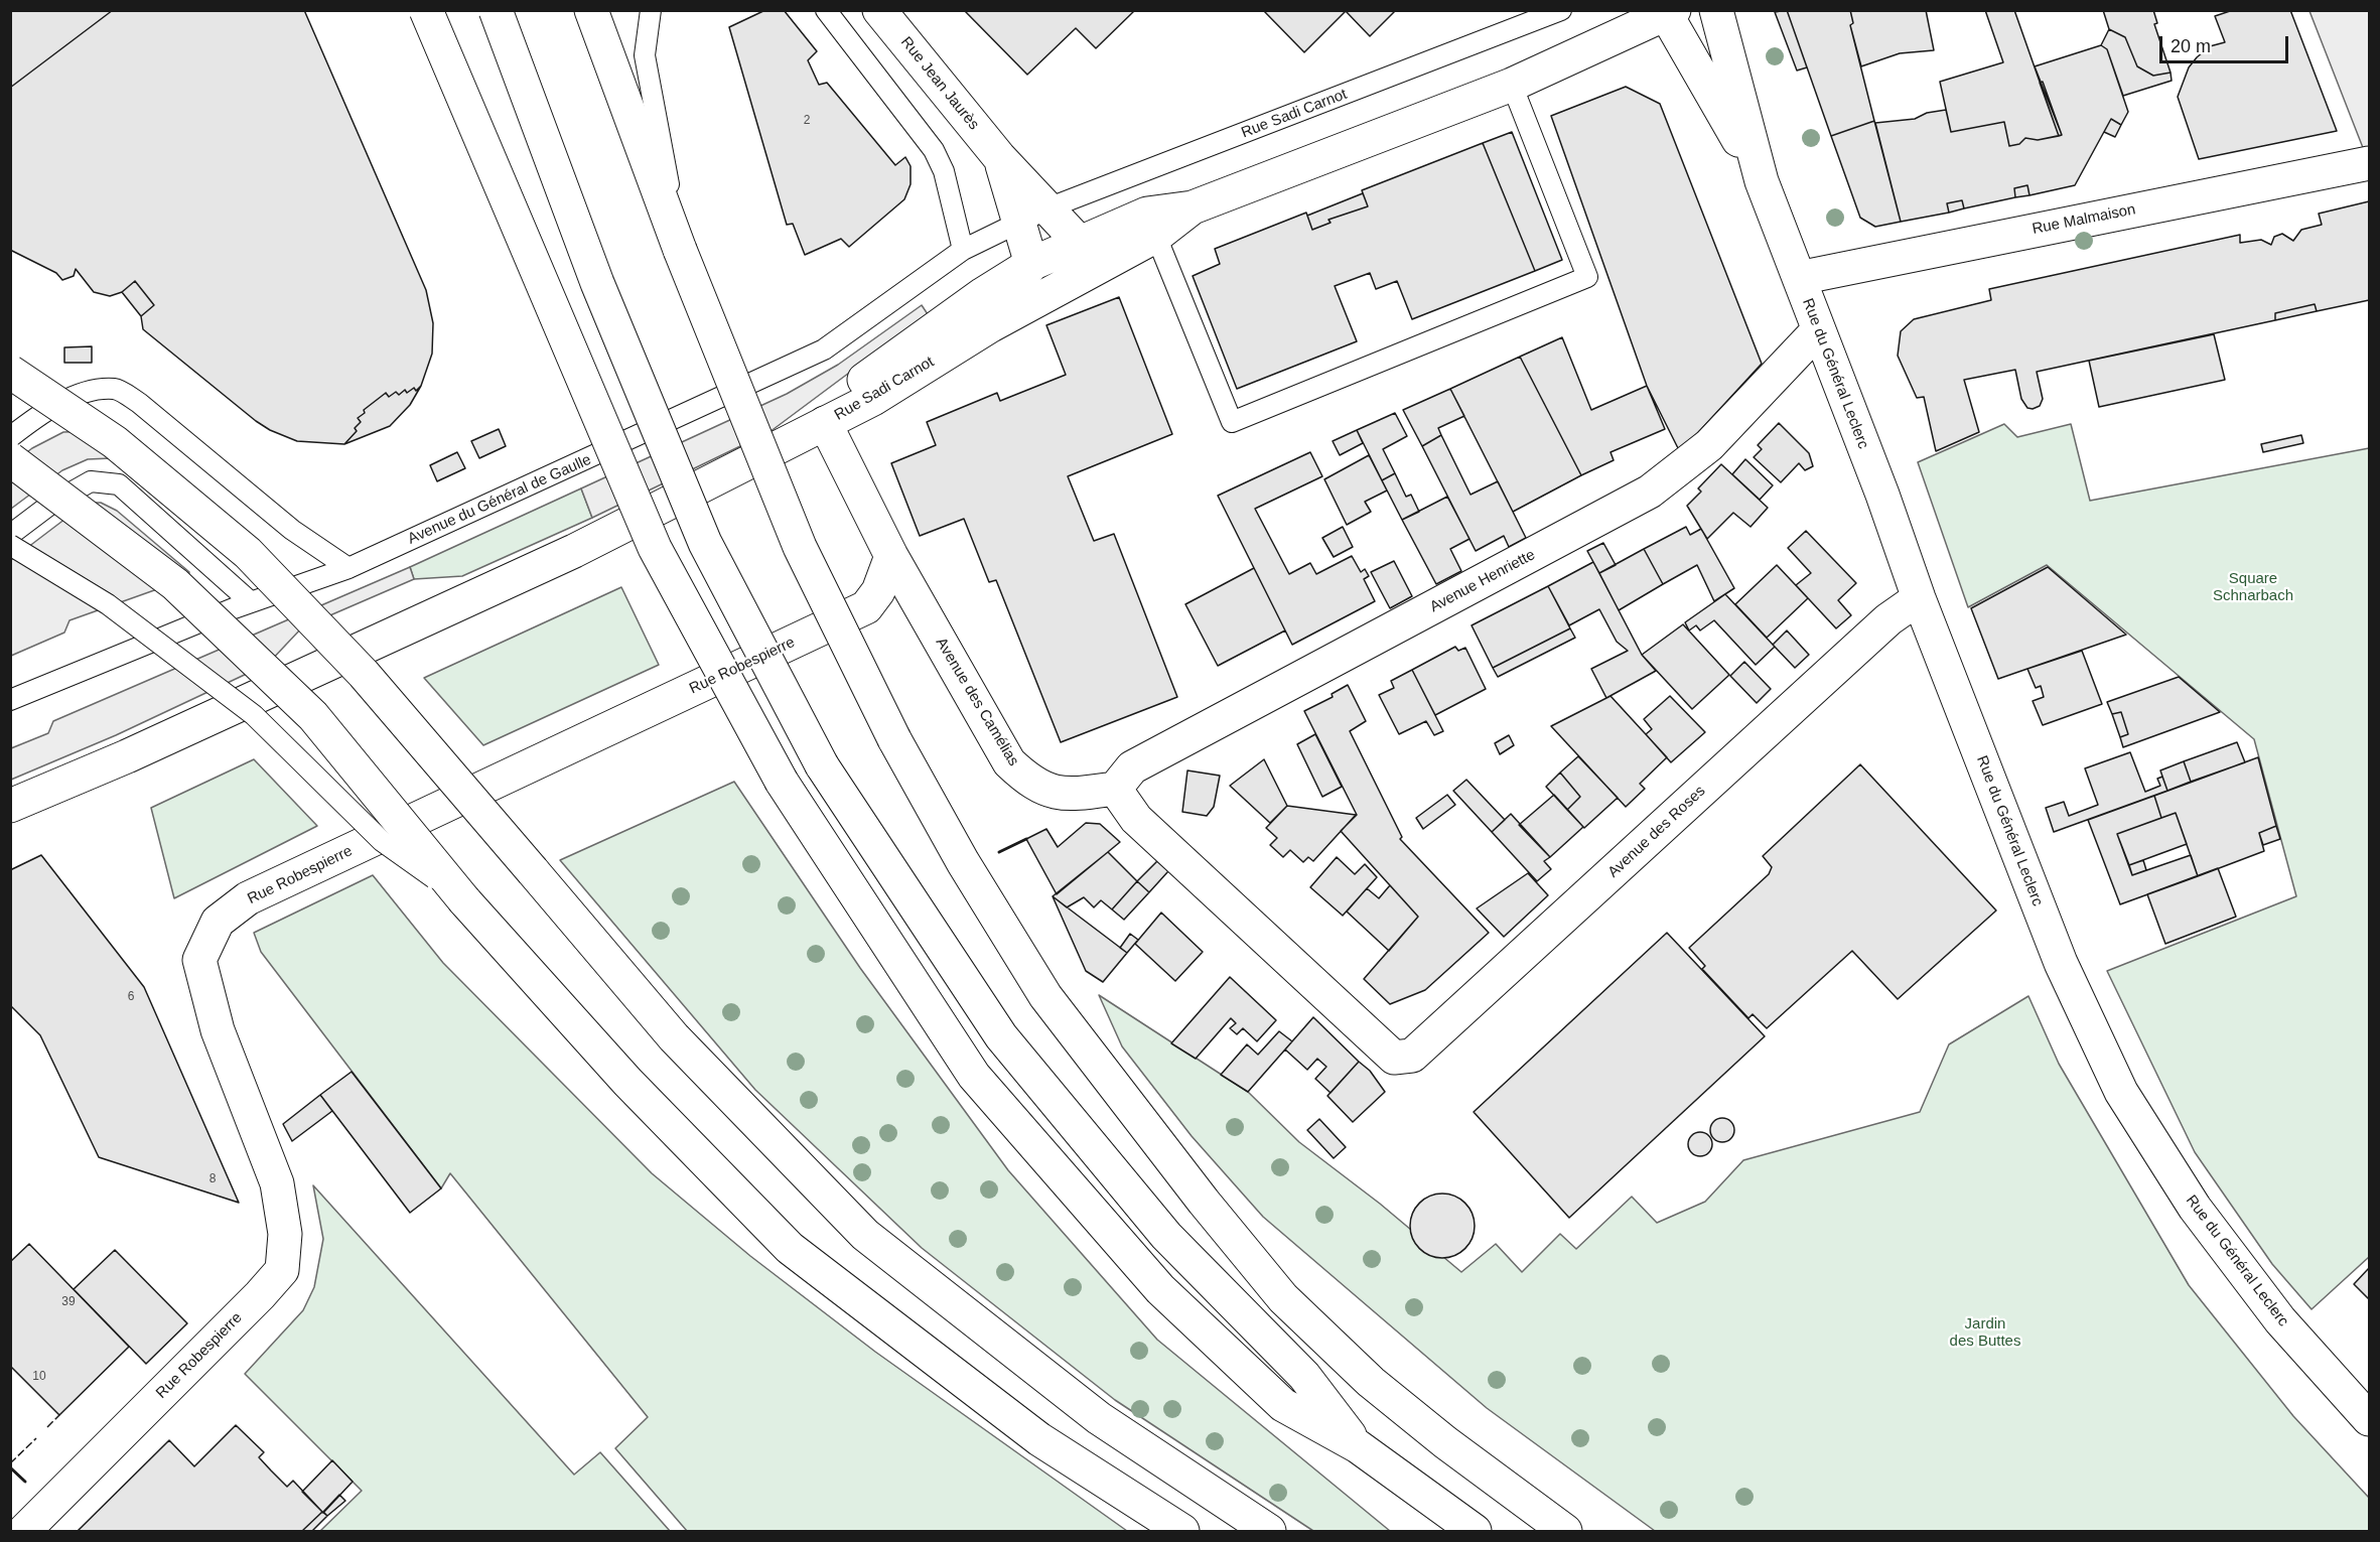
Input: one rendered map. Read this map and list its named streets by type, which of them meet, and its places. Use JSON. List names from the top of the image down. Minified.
{"streets":{"main road":["Rue Jean Jaurès","Rue Sadi Carnot","Rue Malmaison","Rue du Général Leclerc","Avenue Henriette","Rue Robespierre","Avenue des Camélias","Avenue des Roses"],"lane":["Avenue du Général de Gaulle"]},"crossings":[["Rue Jean Jaurès","Rue Sadi Carnot"],["Rue Sadi Carnot","Rue du Général Leclerc"],["Rue Sadi Carnot","Avenue du Général de Gaulle"],["Rue Sadi Carnot","Avenue des Camélias"],["Rue Malmaison","Rue du Général Leclerc"],["Rue du Général Leclerc","Avenue Henriette"],["Rue du Général Leclerc","Avenue des Roses"],["Avenue Henriette","Avenue des Camélias"],["Avenue Henriette","Avenue des Roses"],["Rue Robespierre","Avenue des Camélias"],["Avenue des Camélias","Avenue des Roses"]],"parks":["Square Schnarbach","Jardin des Buttes"],"house_numbers":["2","6","8","39","10"],"scale_bar":"20 m"}
